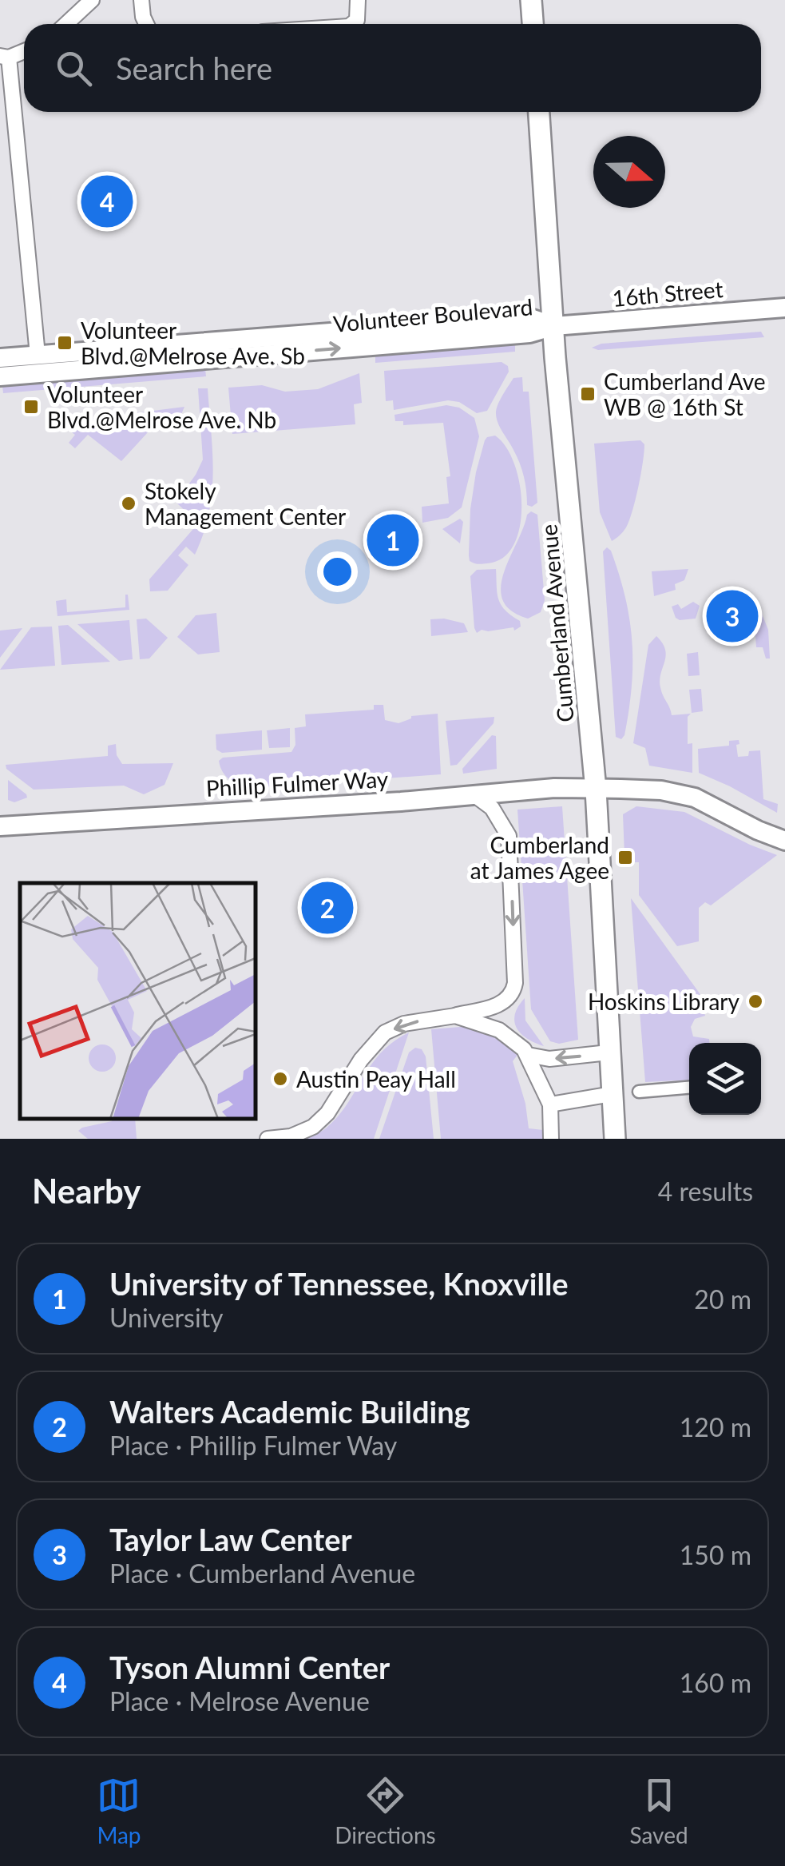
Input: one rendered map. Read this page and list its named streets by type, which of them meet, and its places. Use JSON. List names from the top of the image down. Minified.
{"streets":{"main road":["Cumberland Avenue"],"street":["16th Street","Volunteer Boulevard","Phillip Fulmer Way"]},"crossings":[["16th Street","Volunteer Boulevard"],["16th Street","Cumberland Avenue"],["Volunteer Boulevard","Cumberland Avenue"],["Cumberland Avenue","Phillip Fulmer Way"]],"places":{"transit":["Volunteer Blvd.@Melrose Ave. Sb","Cumberland Ave WB @ 16th St","Volunteer Blvd.@Melrose Ave. Nb","Cumberland at James Agee"],"other":["Stokely Management Center","Hoskins Library","Austin Peay Hall"]},"north":"right","page":{"search":"Search here","pins":["4","1","3","2"],"heading":["Nearby","4 results"],"list":[{"mark":"1","name":"University of Tennessee, Knoxville","note":"University","value":"20 m"},{"mark":"2","name":"Walters Academic Building","note":"Place · Phillip Fulmer Way","value":"120 m"},{"mark":"3","name":"Taylor Law Center","note":"Place · Cumberland Avenue","value":"150 m"},{"mark":"4","name":"Tyson Alumni Center","note":"Place · Melrose Avenue","value":"160 m"}],"nav":["Map","Directions","Saved"]}}
